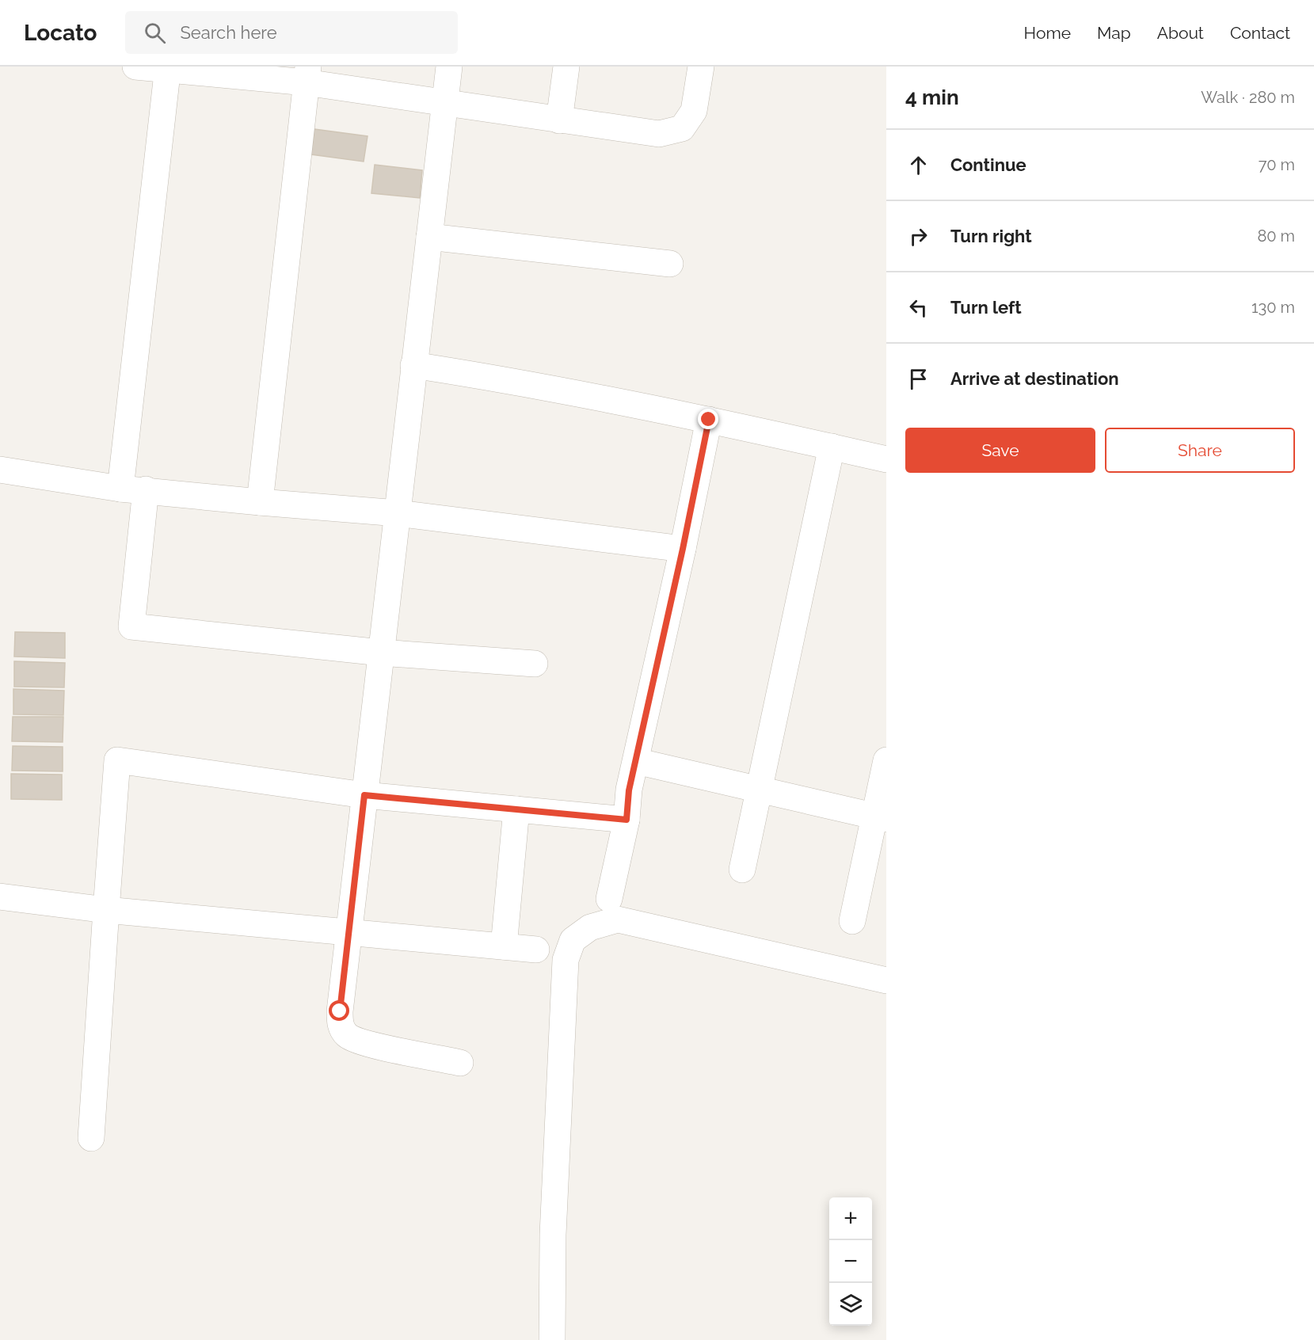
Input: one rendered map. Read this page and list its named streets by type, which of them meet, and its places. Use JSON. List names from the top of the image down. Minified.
{"page":{"header":"Locato","search":"Search here","nav":["Home","Map","About","Contact"],"heading":["4 min","Walk · 280 m"],"list":[["Continue","70 m"],["Turn right","80 m"],["Turn left","130 m"],"Arrive at destination"],"buttons":["Save","Share"],"map_buttons":["+","−"]}}
